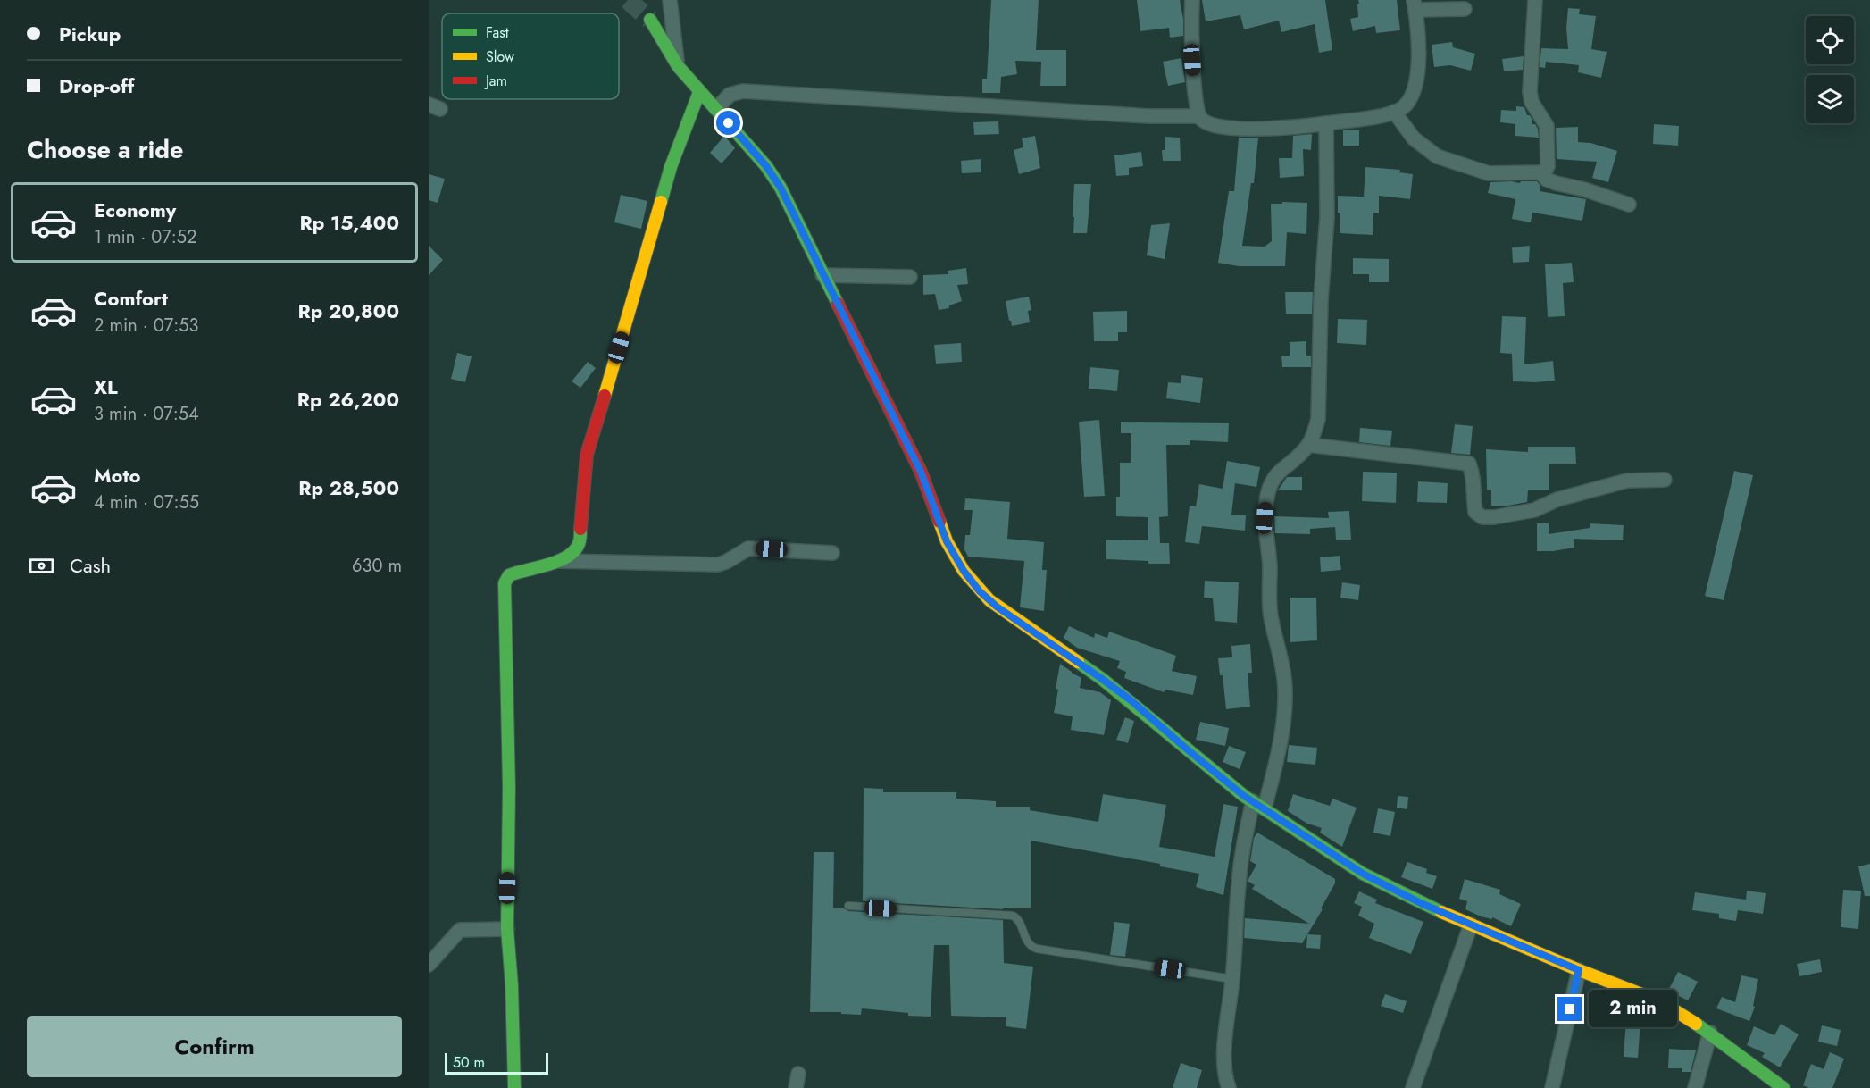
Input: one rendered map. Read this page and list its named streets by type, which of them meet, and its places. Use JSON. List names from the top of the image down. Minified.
{"legend":["Fast","Slow","Jam"],"scale_bar":"50 m","page":{"banner":["Pickup","Drop-off"],"heading":"Choose a ride","list":[{"name":"Economy","note":"1 min · 07:52","value":"Rp 15,400"},{"name":"Comfort","note":"2 min · 07:53","value":"Rp 20,800"},{"name":"XL","note":"3 min · 07:54","value":"Rp 26,200"},{"name":"Moto","note":"4 min · 07:55","value":"Rp 28,500"}],"pay":["Cash","630 m"],"bubble":"2 min","buttons":"Confirm","scale":"50 m"}}
